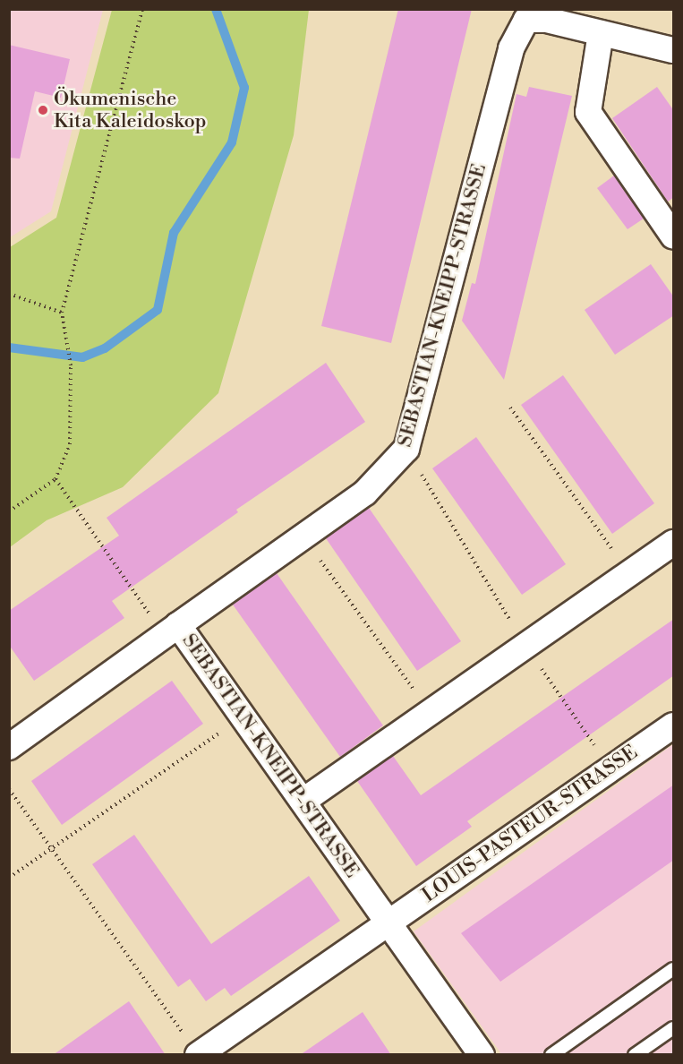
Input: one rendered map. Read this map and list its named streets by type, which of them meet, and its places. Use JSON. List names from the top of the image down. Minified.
{"streets":{"street":["SEBASTIAN-KNEIPP-STRASSE","LOUIS-PASTEUR-STRASSE"]},"crossings":[["SEBASTIAN-KNEIPP-STRASSE","LOUIS-PASTEUR-STRASSE"]],"places":["Ökumenische Kita Kaleidoskop"]}
